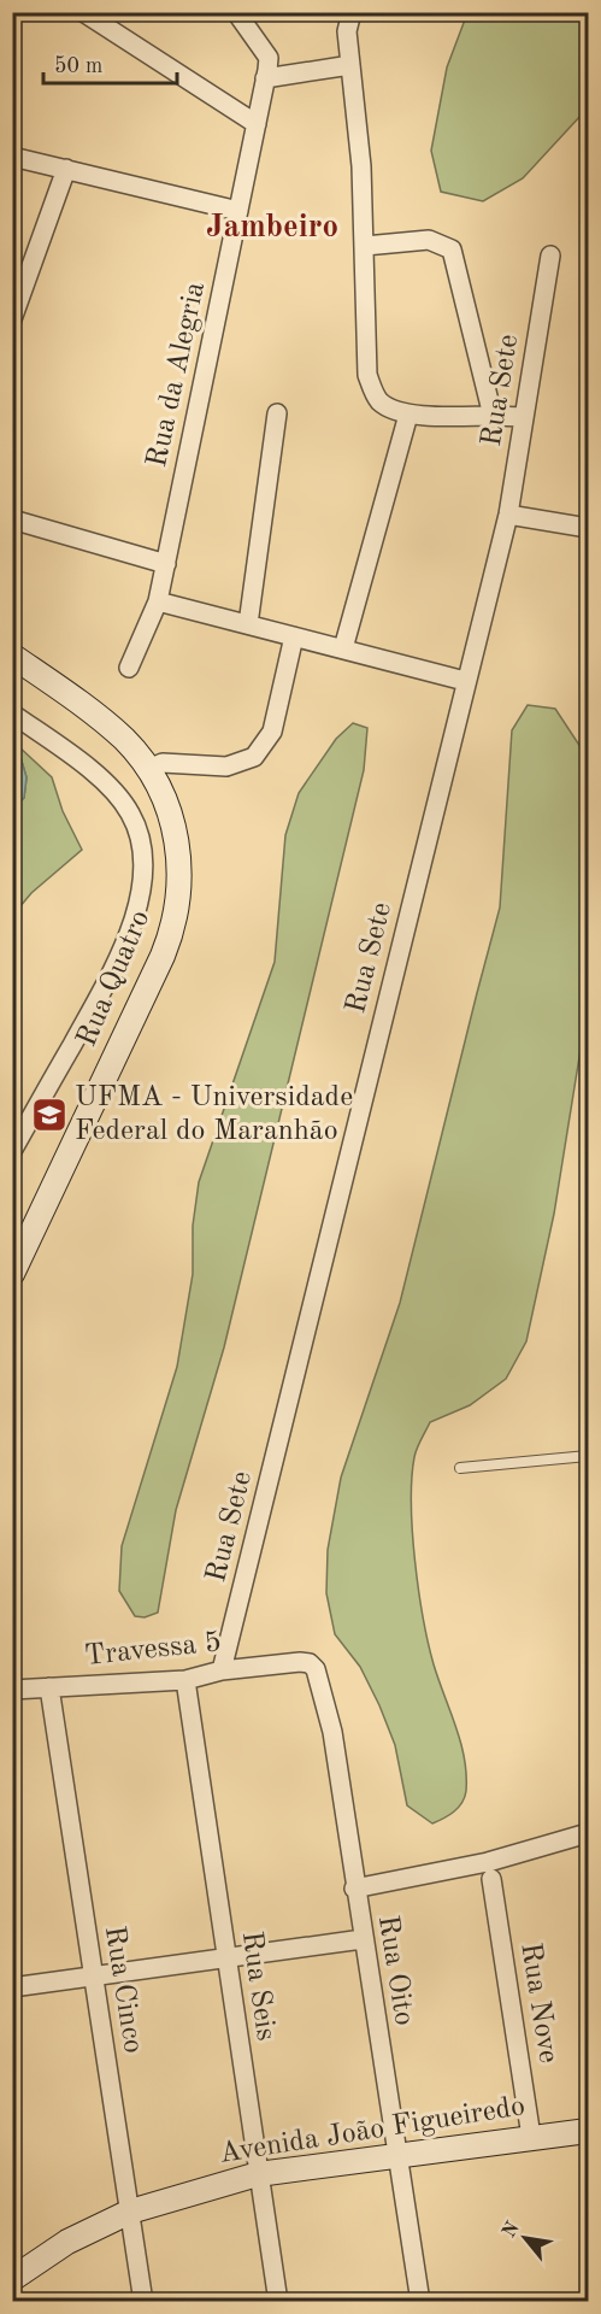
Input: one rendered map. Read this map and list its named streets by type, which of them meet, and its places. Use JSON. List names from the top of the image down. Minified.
{"streets":{"main road":["Rua Quatro","Avenida João Figueiredo"],"street":["Rua da Alegria","Rua Sete","Travessa 5","Rua Oito","Rua Seis","Rua Cinco","Rua Nove"]},"crossings":[["Rua Sete","Travessa 5"],["Travessa 5","Rua Oito"],["Travessa 5","Rua Seis"],["Travessa 5","Rua Cinco"],["Rua Oito","Avenida João Figueiredo"],["Rua Seis","Avenida João Figueiredo"],["Rua Cinco","Avenida João Figueiredo"],["Rua Nove","Avenida João Figueiredo"]],"districts":["Jambeiro"],"places":{"school or university":["UFMA - Universidade Federal do Maranhão"]},"scale_bar":"50 m","north":"top left"}
